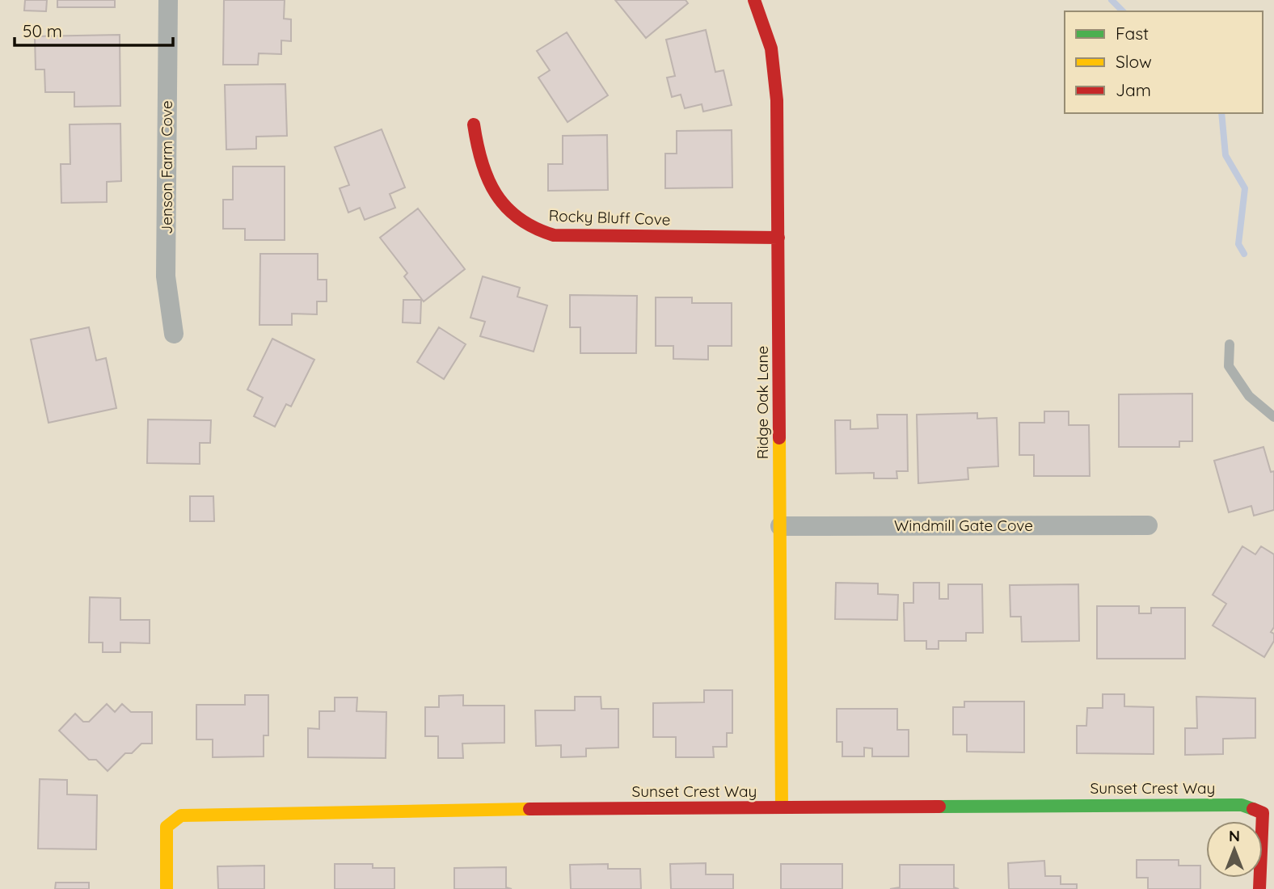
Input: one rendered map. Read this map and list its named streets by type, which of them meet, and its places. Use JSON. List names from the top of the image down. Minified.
{"streets":{"street":["Jenson Farm Cove","Rocky Bluff Cove","Ridge Oak Lane","Windmill Gate Cove","Sunset Crest Way"]},"crossings":[["Rocky Bluff Cove","Ridge Oak Lane"],["Ridge Oak Lane","Windmill Gate Cove"],["Ridge Oak Lane","Sunset Crest Way"]],"legend":["Fast","Slow","Jam"],"scale_bar":"50 m","north":"top"}
